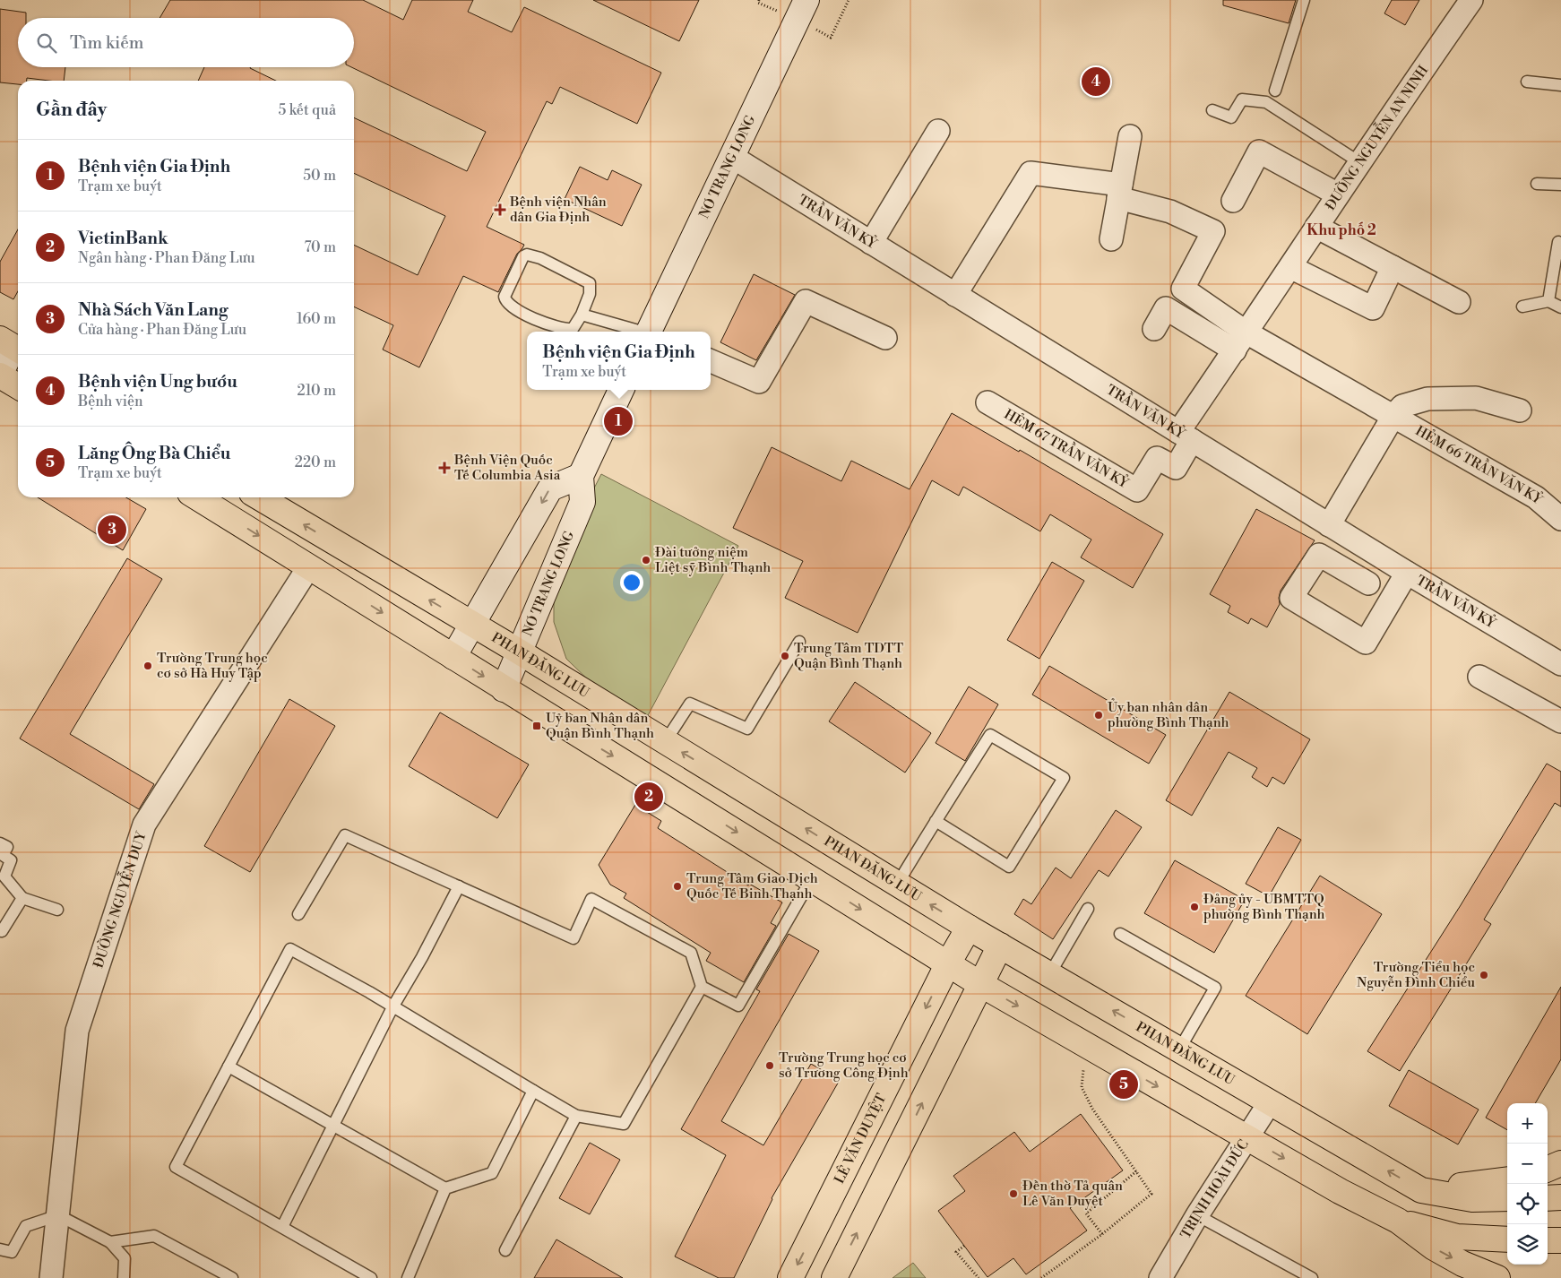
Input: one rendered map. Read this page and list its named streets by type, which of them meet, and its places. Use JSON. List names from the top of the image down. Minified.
{"streets":{"main road":["NƠ TRANG LONG","PHAN ĐĂNG LƯU","LÊ VĂN DUYỆT"],"street":["ĐƯỜNG NGUYỄN AN NINH","TRẦN VĂN KỶ","HẺM 67 TRẦN VĂN KỶ","HẺM 66 TRẦN VĂN KỶ","ĐƯỜNG NGUYỄN DUY","TRỊNH HOÀI ĐỨC"]},"crossings":[["ĐƯỜNG NGUYỄN AN NINH","TRẦN VĂN KỶ"],["ĐƯỜNG NGUYỄN AN NINH","HẺM 67 TRẦN VĂN KỶ"],["ĐƯỜNG NGUYỄN AN NINH","HẺM 66 TRẦN VĂN KỶ"],["NƠ TRANG LONG","TRẦN VĂN KỶ"],["NƠ TRANG LONG","PHAN ĐĂNG LƯU"],["TRẦN VĂN KỶ","HẺM 67 TRẦN VĂN KỶ"],["PHAN ĐĂNG LƯU","LÊ VĂN DUYỆT"],["PHAN ĐĂNG LƯU","TRỊNH HOÀI ĐỨC"]],"districts":["Khu phố 2"],"places":{"health":["Bệnh viện Nhân dân Gia Định","Bệnh Viện Quốc Tế Columbia Asia"],"other":["Đài tưởng niệm Liệt sỹ Bình Thạnh","Trung Tâm TDTT Quận Bình Thạnh","Trường Trung học cơ sở Hà Huy Tập","Ủy ban nhân dân phường Bình Thạnh","Trung Tâm Giao Dịch Quốc Tế Binh Thạnh","Đảng ủy - UBMTTQ phường Bình Thạnh","Trường Tiểu học Nguyễn Đình Chiểu","Trường Trung học cơ sở Trương Công Định","Đền thờ Tả quân Lê Văn Duyệt"],"transit":["Uỷ ban Nhân dân Quận Bình Thạnh"]},"page":{"search":"Tìm kiếm","pins":["4","1","3","2","5"],"heading":["Gần đây","5 kết quả"],"list":[{"mark":"1","name":"Bệnh viện Gia Định","note":"Trạm xe buýt","value":"50 m"},{"mark":"2","name":"VietinBank","note":"Ngân hàng · Phan Đăng Lưu","value":"70 m"},{"mark":"3","name":"Nhà Sách Văn Lang","note":"Cửa hàng · Phan Đăng Lưu","value":"160 m"},{"mark":"4","name":"Bệnh viện Ung bướu","note":"Bệnh viện","value":"210 m"},{"mark":"5","name":"Lăng Ông Bà Chiểu","note":"Trạm xe buýt","value":"220 m"}],"popup":["Bệnh viện Gia Định","Trạm xe buýt"],"map_buttons":["+","−"]}}
